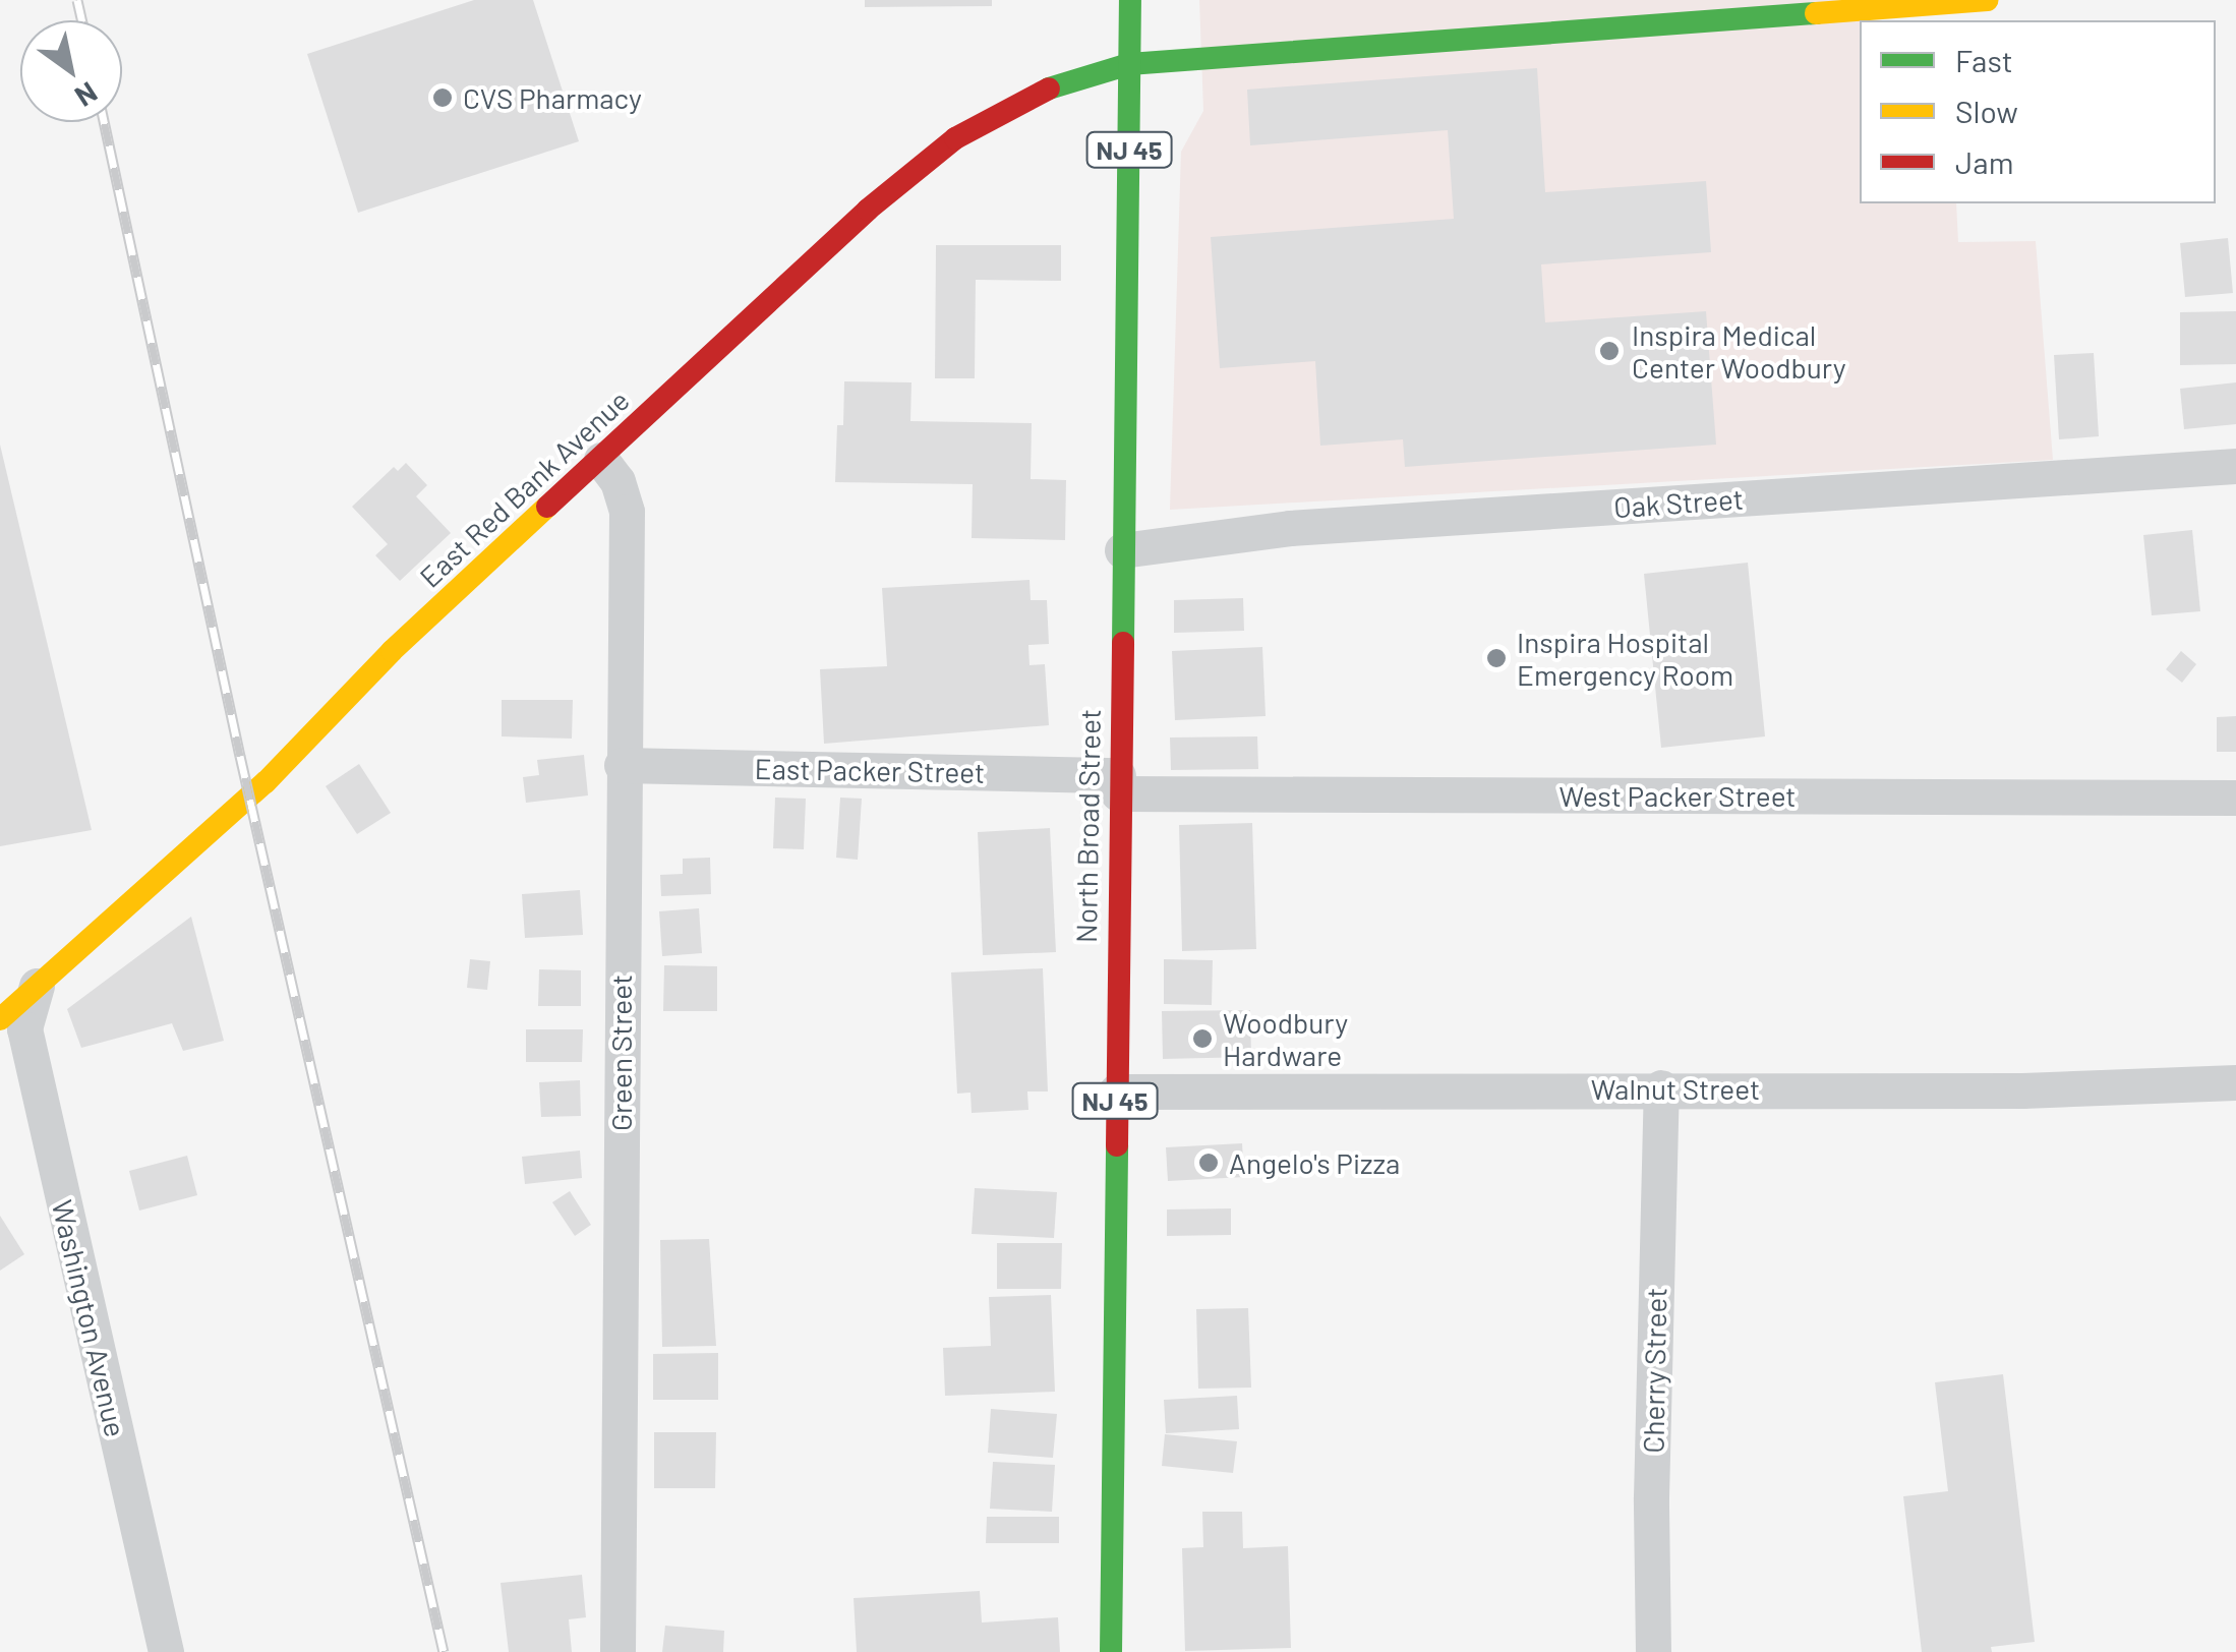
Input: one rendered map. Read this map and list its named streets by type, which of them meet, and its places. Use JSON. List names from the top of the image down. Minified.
{"streets":{"street":["NJ 45","East Red Bank Avenue","Oak Street","East Packer Street","West Packer Street","North Broad Street","Green Street","Walnut Street","Washington Avenue","Cherry Street"]},"crossings":[["East Red Bank Avenue","North Broad Street"],["East Red Bank Avenue","Green Street"],["East Red Bank Avenue","Washington Avenue"],["Oak Street","North Broad Street"],["East Packer Street","West Packer Street"],["East Packer Street","North Broad Street"],["East Packer Street","Green Street"],["West Packer Street","North Broad Street"],["North Broad Street","Walnut Street"],["Walnut Street","Cherry Street"]],"places":["CVS Pharmacy","Inspira Medical Center Woodbury","Inspira Hospital Emergency Room","Woodbury Hardware","Angelo's Pizza"],"legend":["Fast","Slow","Jam"],"north":"bottom right"}
